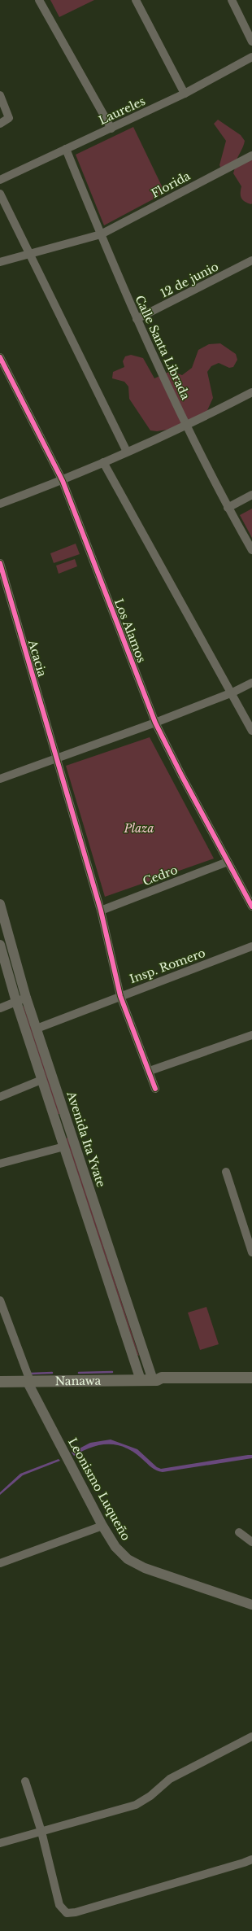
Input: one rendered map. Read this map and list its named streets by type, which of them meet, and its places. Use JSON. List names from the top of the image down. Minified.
{"streets":{"main road":["Nanawa"],"street":["Laureles","Florida","12 de junio","Calle Santa Librada","Los Alamos","Acacia","Cedro","Insp. Romero","Avenida Ita Yvate","Leonismo Luqueño"]},"crossings":[["Laureles","Calle Santa Librada"],["Florida","Calle Santa Librada"],["12 de junio","Calle Santa Librada"],["Los Alamos","Cedro"],["Acacia","Cedro"],["Acacia","Insp. Romero"],["Insp. Romero","Avenida Ita Yvate"],["Avenida Ita Yvate","Nanawa"],["Nanawa","Leonismo Luqueño"]],"parks":["Plaza"]}
